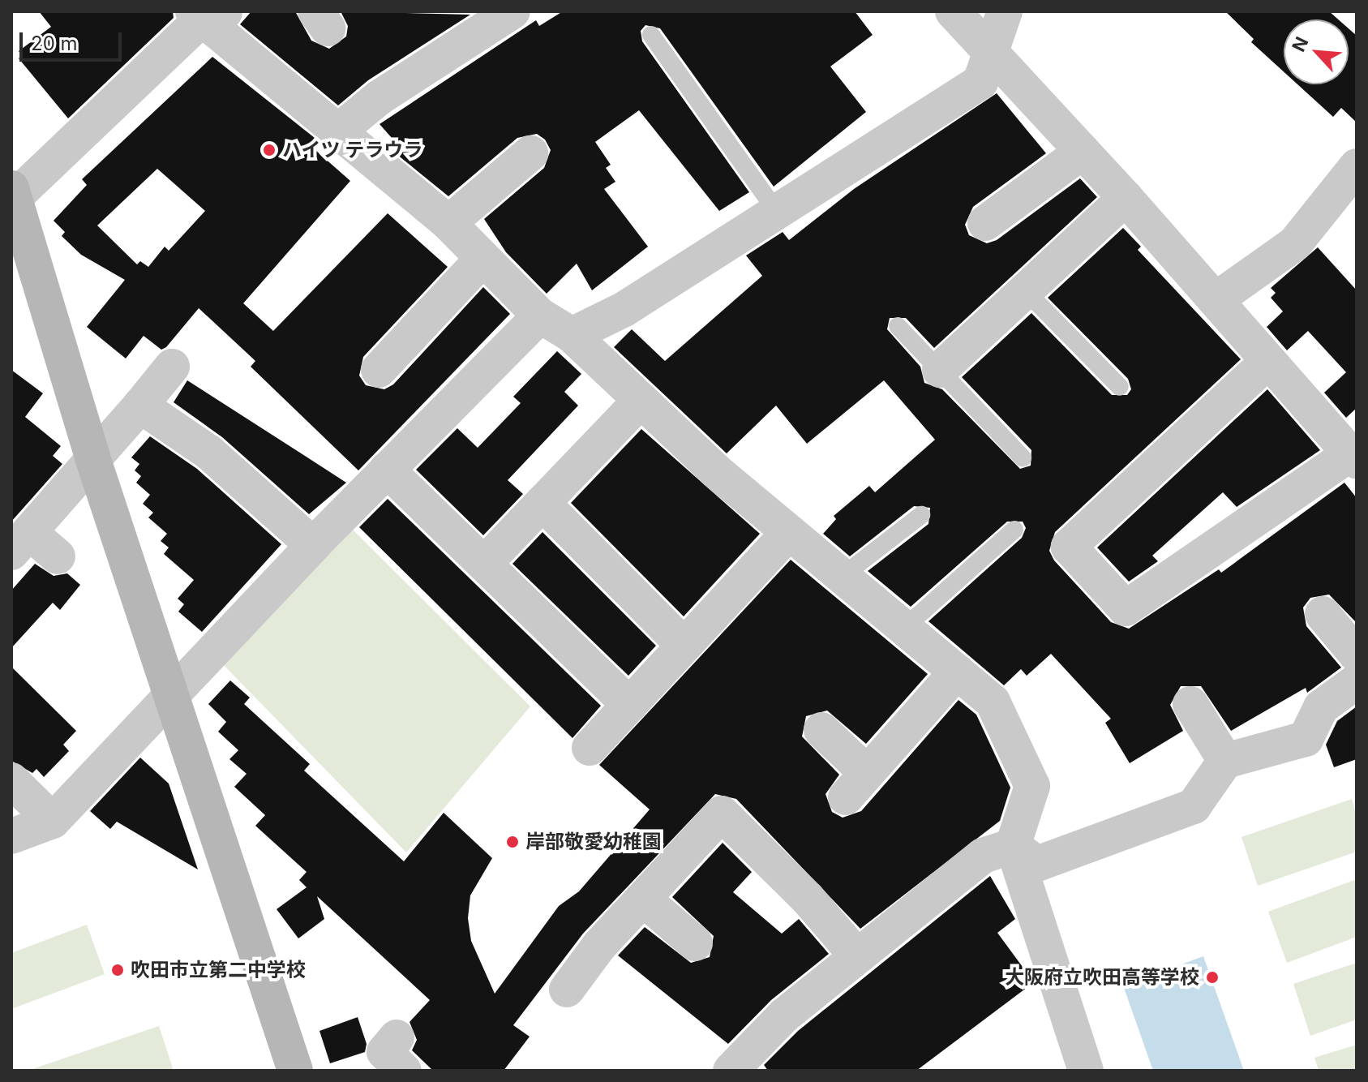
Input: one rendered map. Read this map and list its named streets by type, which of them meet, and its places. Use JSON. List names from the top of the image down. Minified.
{"places":["ハイツ テラウラ","岸部敬愛幼稚園","吹田市立第二中学校","大阪府立吹田高等学校"],"scale_bar":"20 m","north":"top left"}
